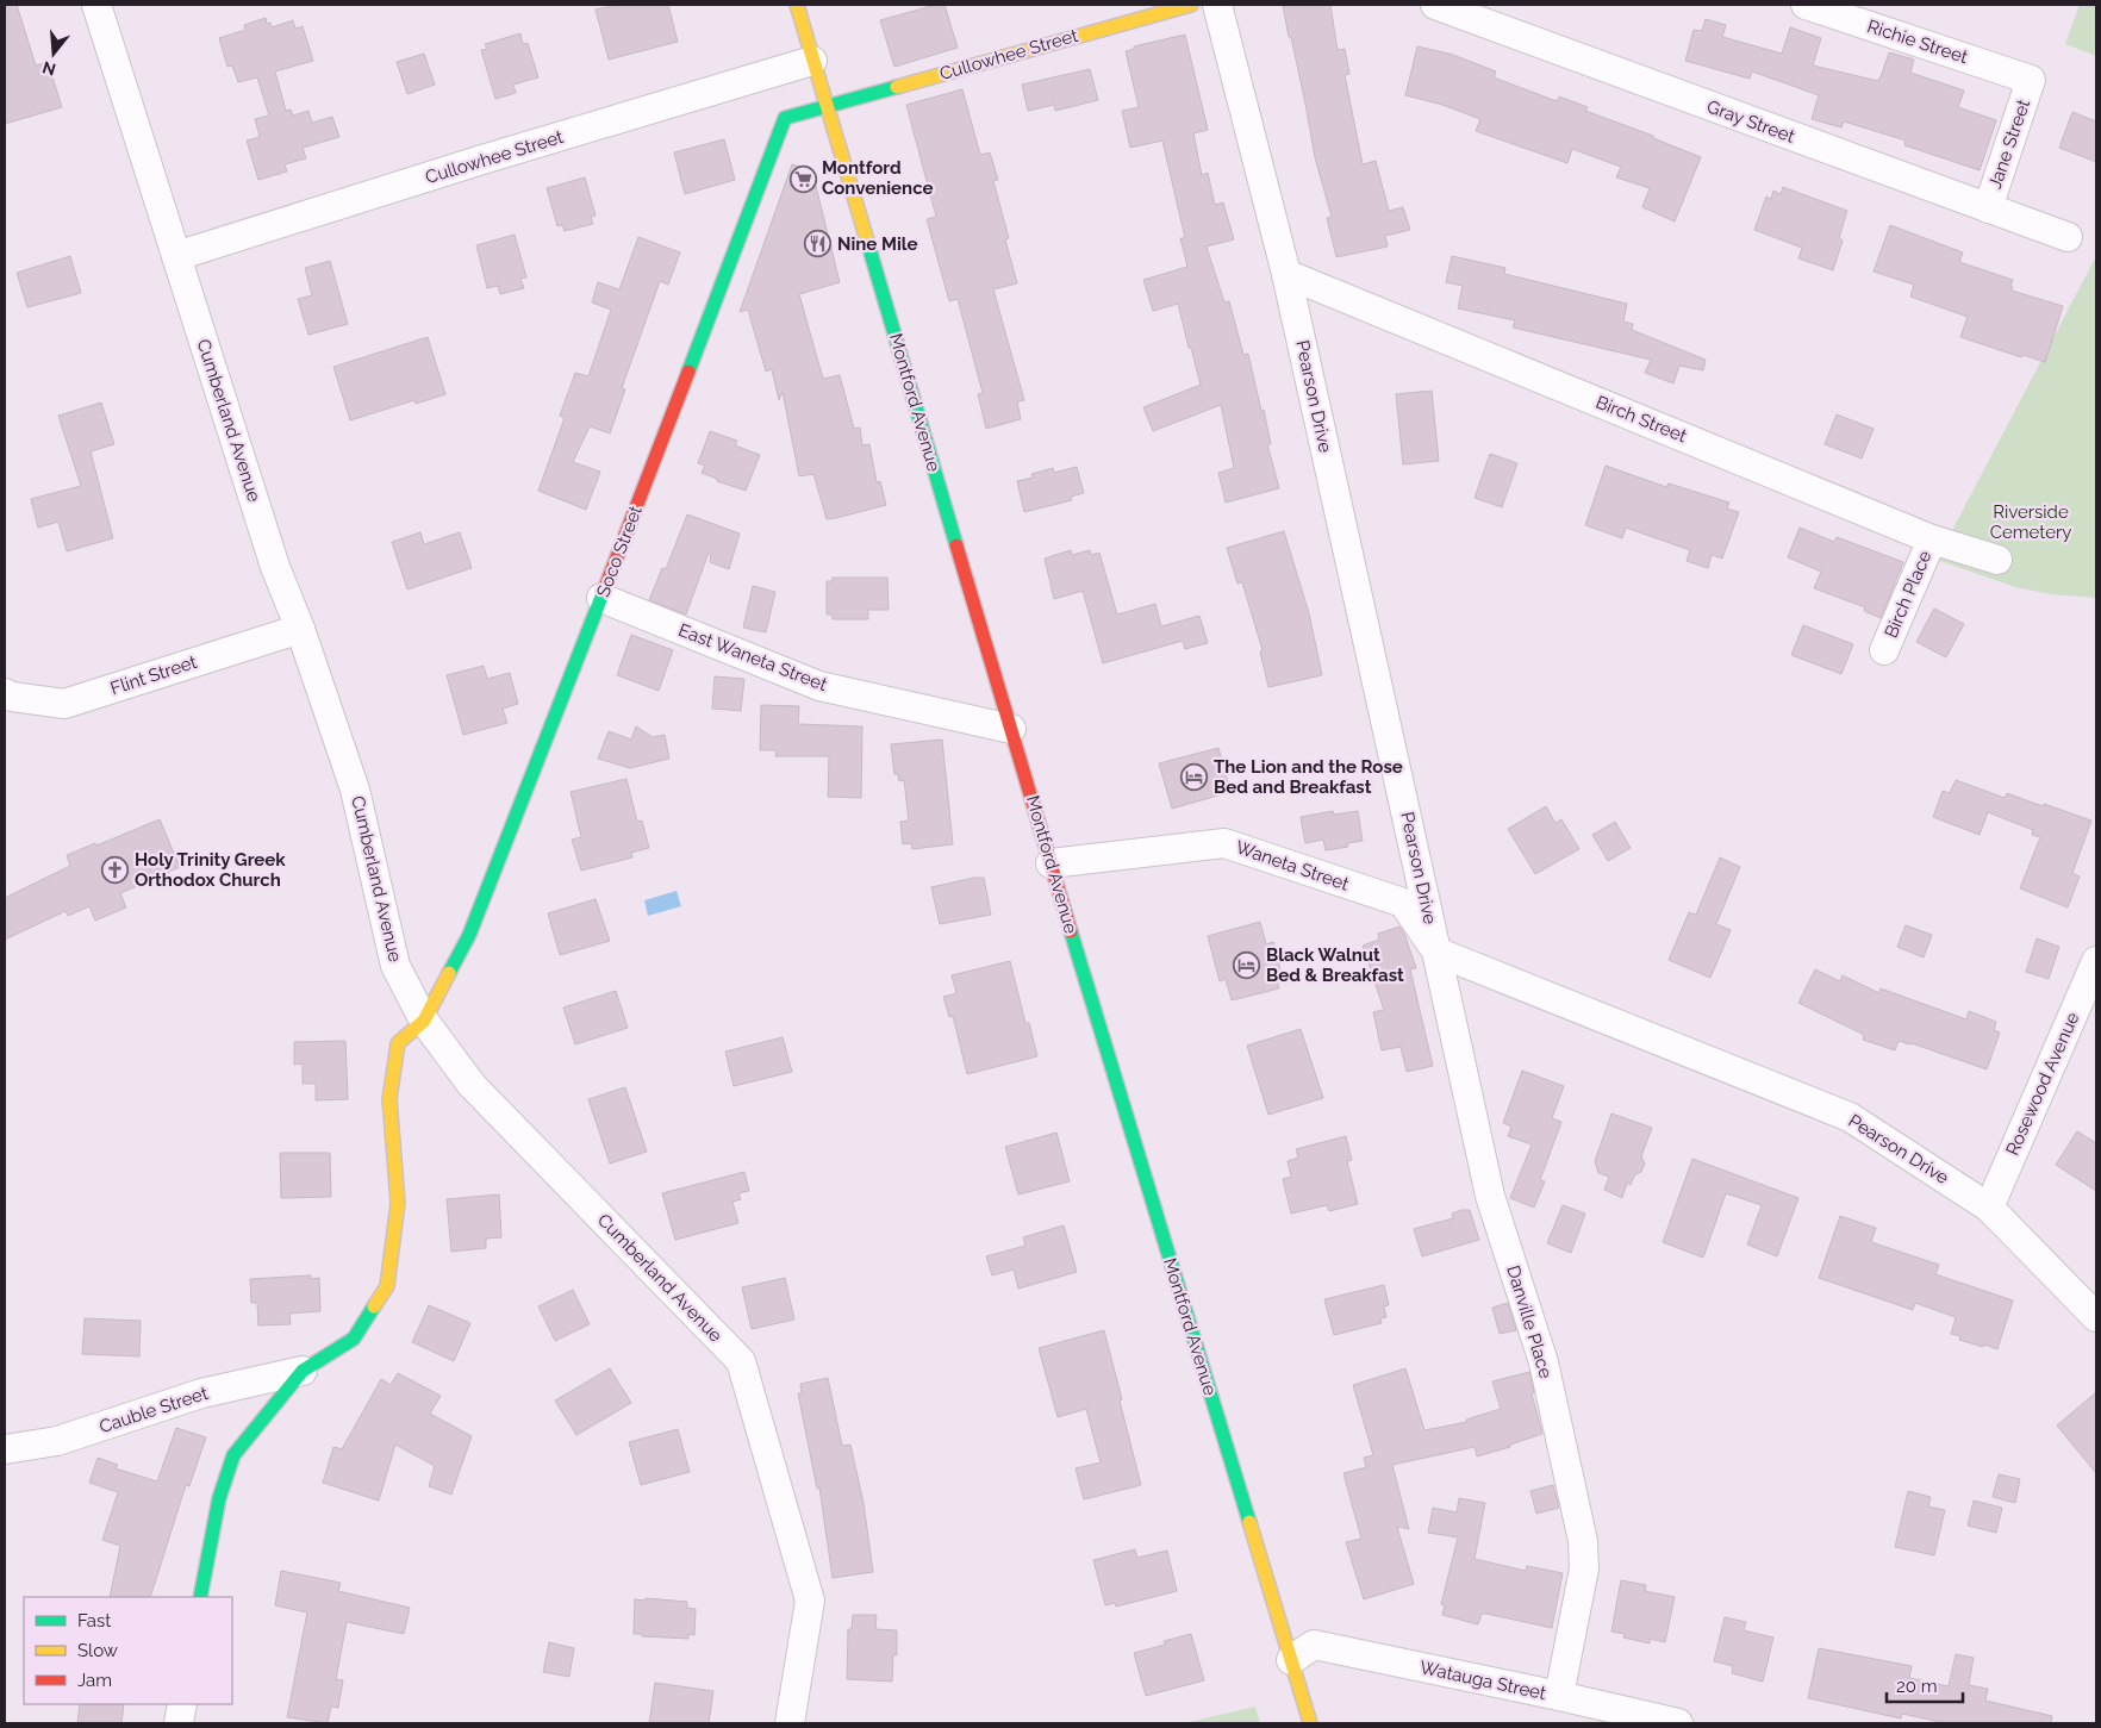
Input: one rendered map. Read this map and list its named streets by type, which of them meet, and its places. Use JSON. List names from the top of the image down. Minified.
{"streets":{"street":["Richie Street","Cullowhee Street","Gray Street","Jane Street","Pearson Drive","Montford Avenue","Birch Street","Cumberland Avenue","Soco Street","Birch Place","East Waneta Street","Flint Street","Waneta Street","Rosewood Avenue","Danville Place","Cauble Street","Watauga Street"]},"crossings":[["Richie Street","Jane Street"],["Cullowhee Street","Montford Avenue"],["Cullowhee Street","Cumberland Avenue"],["Cullowhee Street","Soco Street"],["Gray Street","Jane Street"],["Pearson Drive","Birch Street"],["Pearson Drive","Waneta Street"],["Pearson Drive","Rosewood Avenue"],["Pearson Drive","Danville Place"],["Montford Avenue","Soco Street"],["Montford Avenue","East Waneta Street"],["Montford Avenue","Waneta Street"],["Montford Avenue","Watauga Street"],["Birch Street","Birch Place"],["Cumberland Avenue","Soco Street"],["Cumberland Avenue","Flint Street"],["Soco Street","East Waneta Street"],["Waneta Street","Danville Place"],["Danville Place","Watauga Street"]],"parks":["Riverside Cemetery"],"places":{"supermarket":["Montford Convenience"],"restaurant":["Nine Mile"],"hotel":["The Lion and the Rose Bed and Breakfast","Black Walnut Bed & Breakfast"],"church":["Holy Trinity Greek Orthodox Church"]},"legend":["Fast","Slow","Jam"],"scale_bar":"20 m","north":"bottom"}
